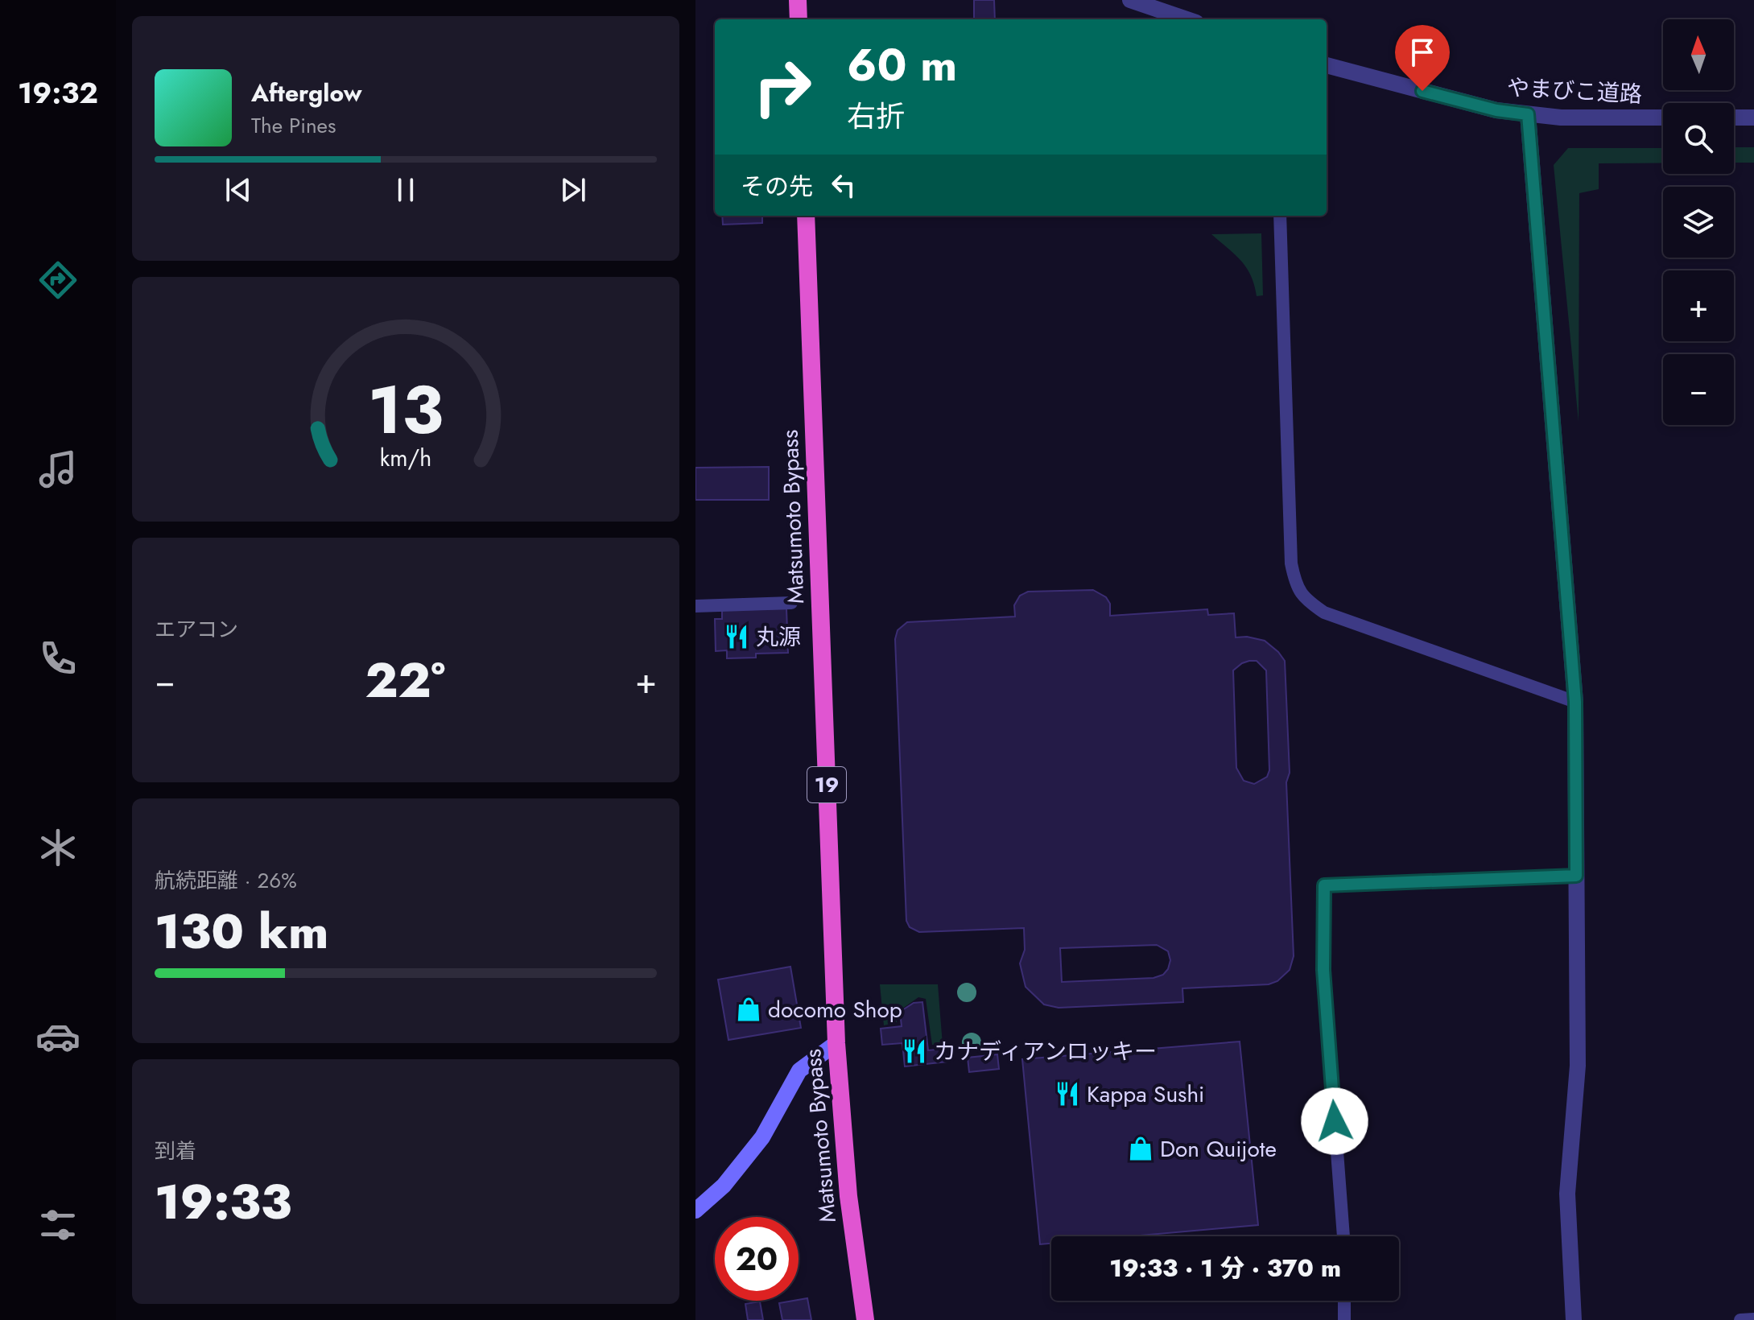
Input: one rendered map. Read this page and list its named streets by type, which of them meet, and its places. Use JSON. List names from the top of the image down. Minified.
{"streets":{"highway":["Matsumoto Bypass","19"],"street":["やまびこ道路"]},"places":{"restaurant":["丸源","カナディアンロッキー","Kappa Sushi"],"shop":["docomo Shop","Don Quijote"]},"north":"top","page":{"tabs":"19:32","map_buttons":["+","−"],"turn":["60 m","右折"],"song":["Afterglow","The Pines"],"then":"その先","tile":["エアコン",["航続距離 · 26%","130 km"],["到着","19:33"]],"heat":["−","22°","+"],"limit":"20","trip":"19:33 · 1 分 · 370 m","gauge":["13","km/h"]}}
